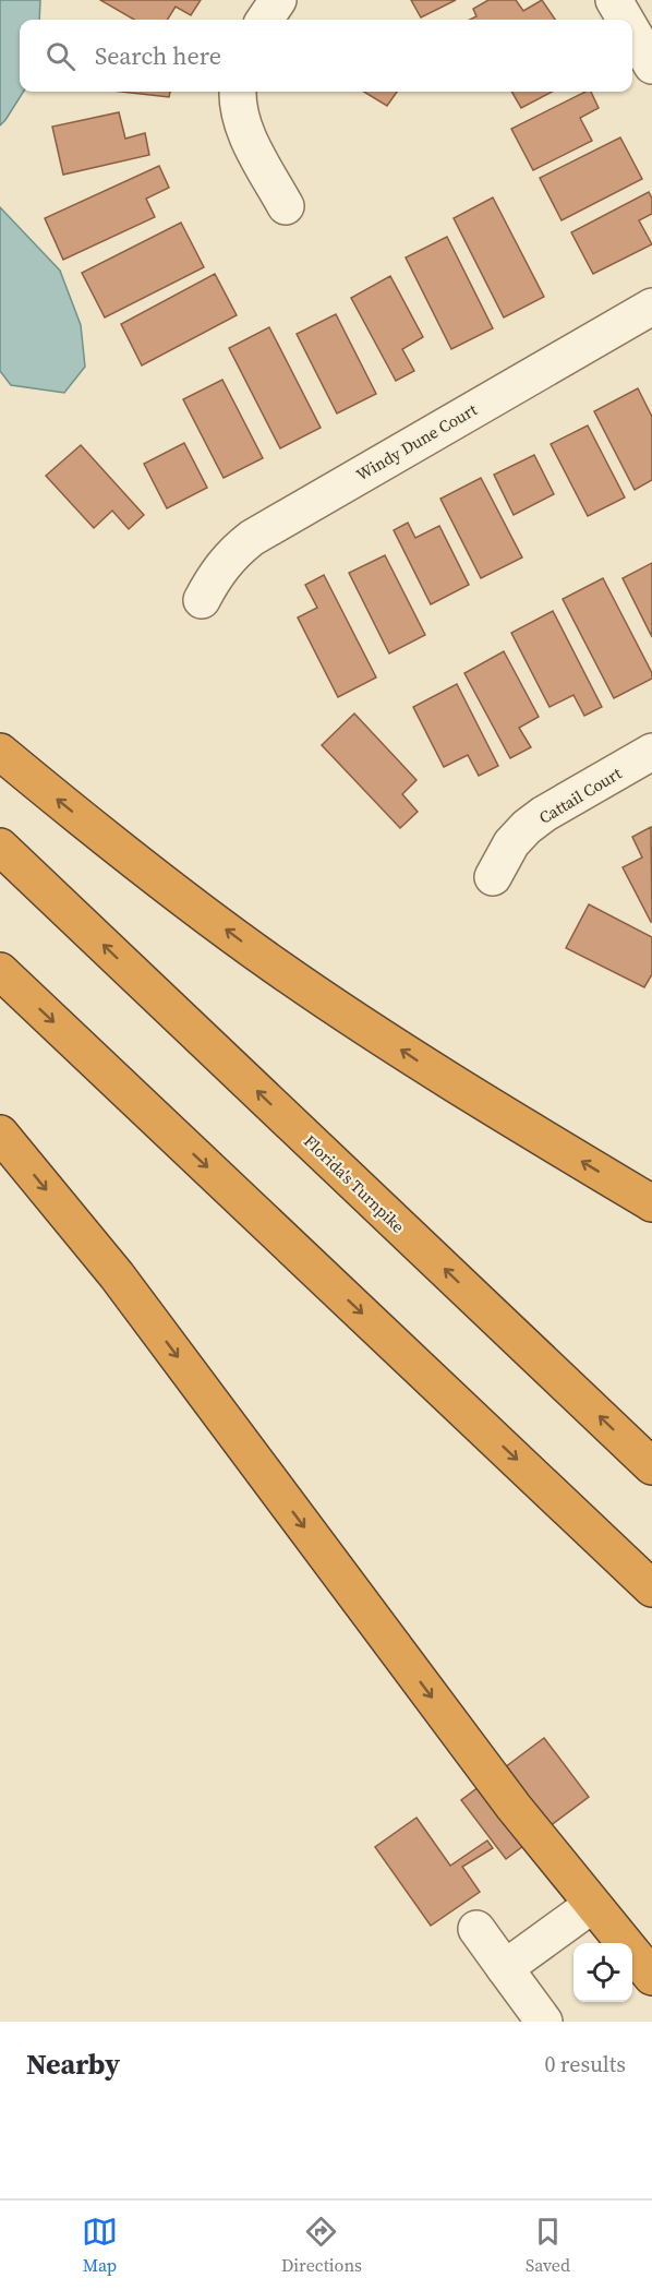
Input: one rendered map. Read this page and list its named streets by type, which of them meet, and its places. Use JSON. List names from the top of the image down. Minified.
{"streets":{"highway":["Florida's Turnpike"],"street":["Windy Dune Court","Cattail Court"]},"page":{"search":"Search here","heading":["Nearby","0 results"],"nav":["Map","Directions","Saved"]}}
